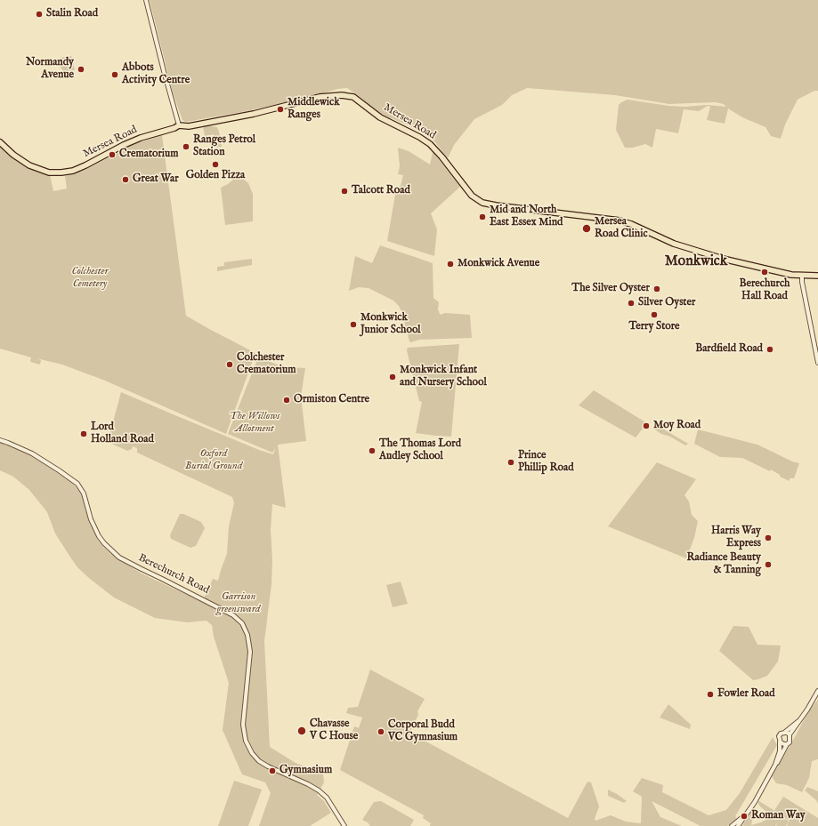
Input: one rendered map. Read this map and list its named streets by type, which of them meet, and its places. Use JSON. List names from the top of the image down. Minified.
{"streets":{"main road":["Mersea Road"],"street":["Berechurch Road"]},"districts":["Monkwick"],"parks":["Colchester Cemetery","The Willows Allotment","Oxford Burial Ground","Garrison greensward"],"places":["Stalin Road","Normandy Avenue","Abbots Activity Centre","Middlewick Ranges","Ranges Petrol Station","Crematorium","Golden Pizza","Great War","Talcott Road","Mid and North East Essex Mind","Mersea Road Clinic","Monkwick Avenue","Berechurch Hall Road","The Silver Oyster","Silver Oyster","Terry Store","Monkwick Junior School","Bardfield Road","Colchester Crematorium","Monkwick Infant and Nursery School","Ormiston Centre","Moy Road","Lord Holland Road","The Thomas Lord Audley School","Prince Phillip Road","Harris Way Express","Radiance Beauty & Tanning","Fowler Road","Chavasse V C House","Corporal Budd VC Gymnasium","Gymnasium","Roman Way"]}
